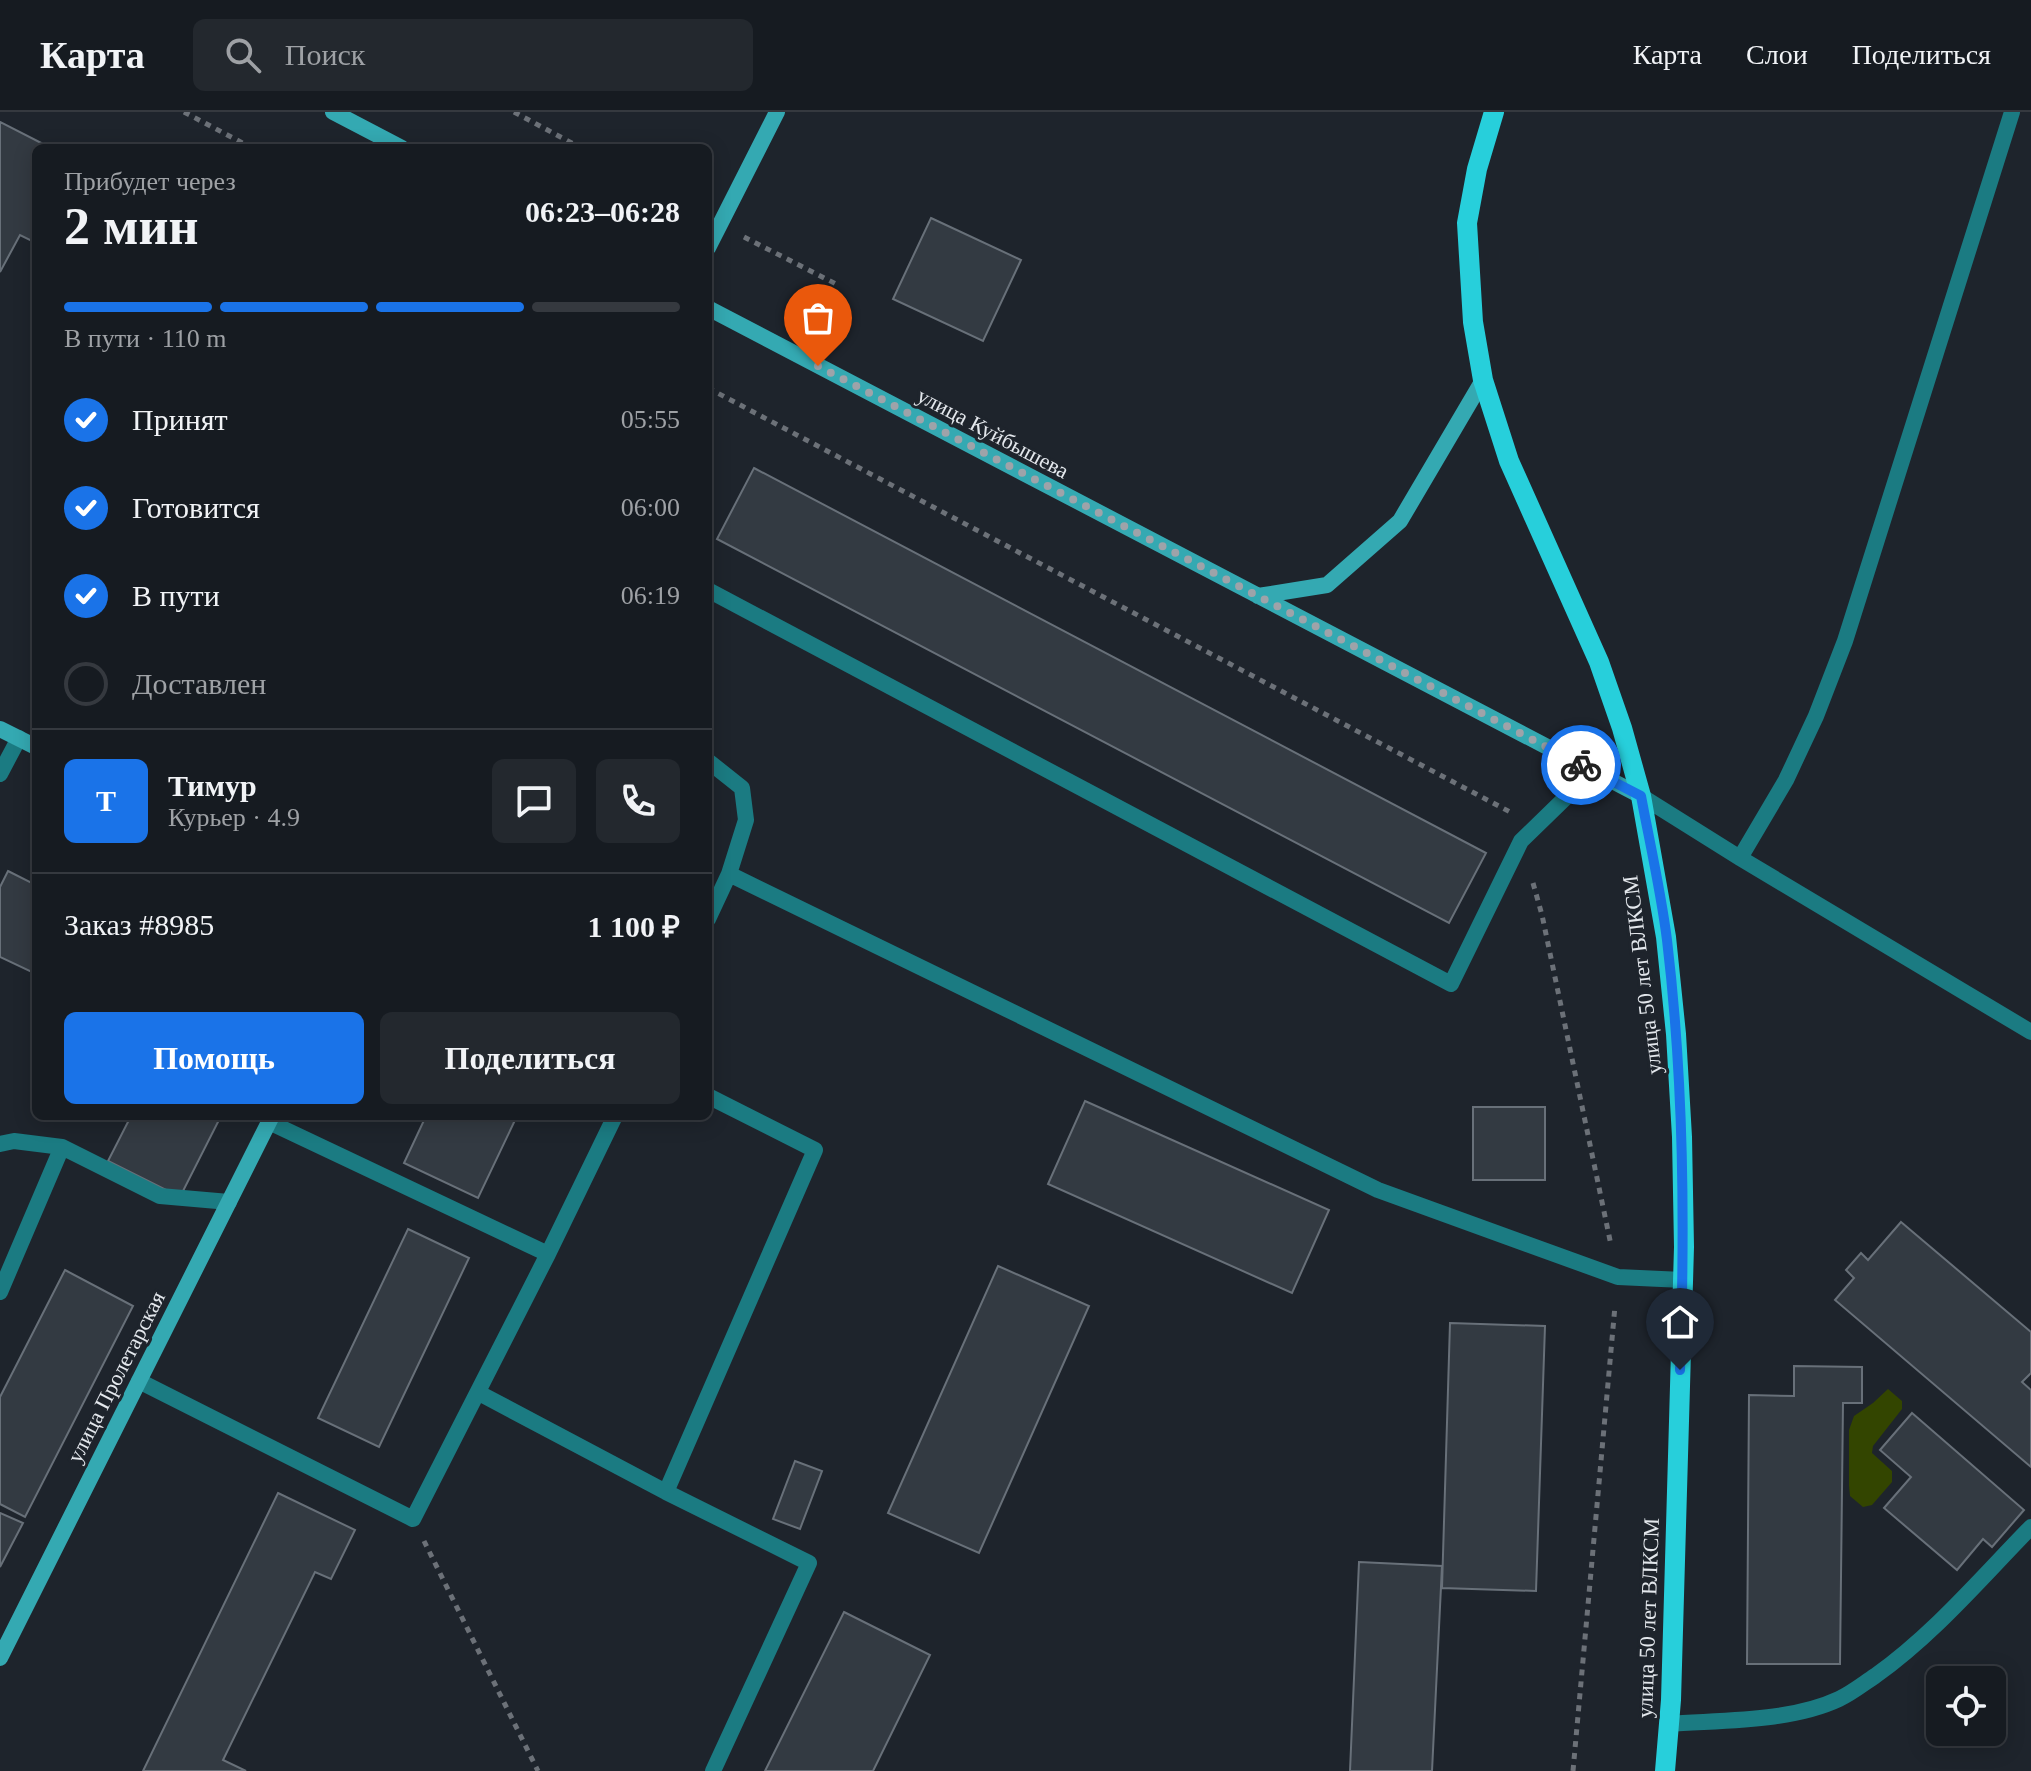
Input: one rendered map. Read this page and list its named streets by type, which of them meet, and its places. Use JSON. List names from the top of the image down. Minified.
{"streets":{"main road":["улица 50 лет ВЛКСМ"],"street":["улица Куйбышева","улица Пролетарская"]},"crossings":[["улица Куйбышева","улица 50 лет ВЛКСМ"]],"page":{"header":"Карта","search":"Поиск","nav":["Карта","Слои","Поделиться"],"heading":["2 мин","Прибудет через","06:23–06:28"],"panel":["Тимур","Курьер · 4.9","Заказ #8985","1 100 ₽"],"bar":"В пути · 110 m","list":[["Принят","05:55"],["Готовится","06:00"],["В пути","06:19"],"Доставлен"],"round":"Т","buttons":["Помощь","Поделиться"]}}
